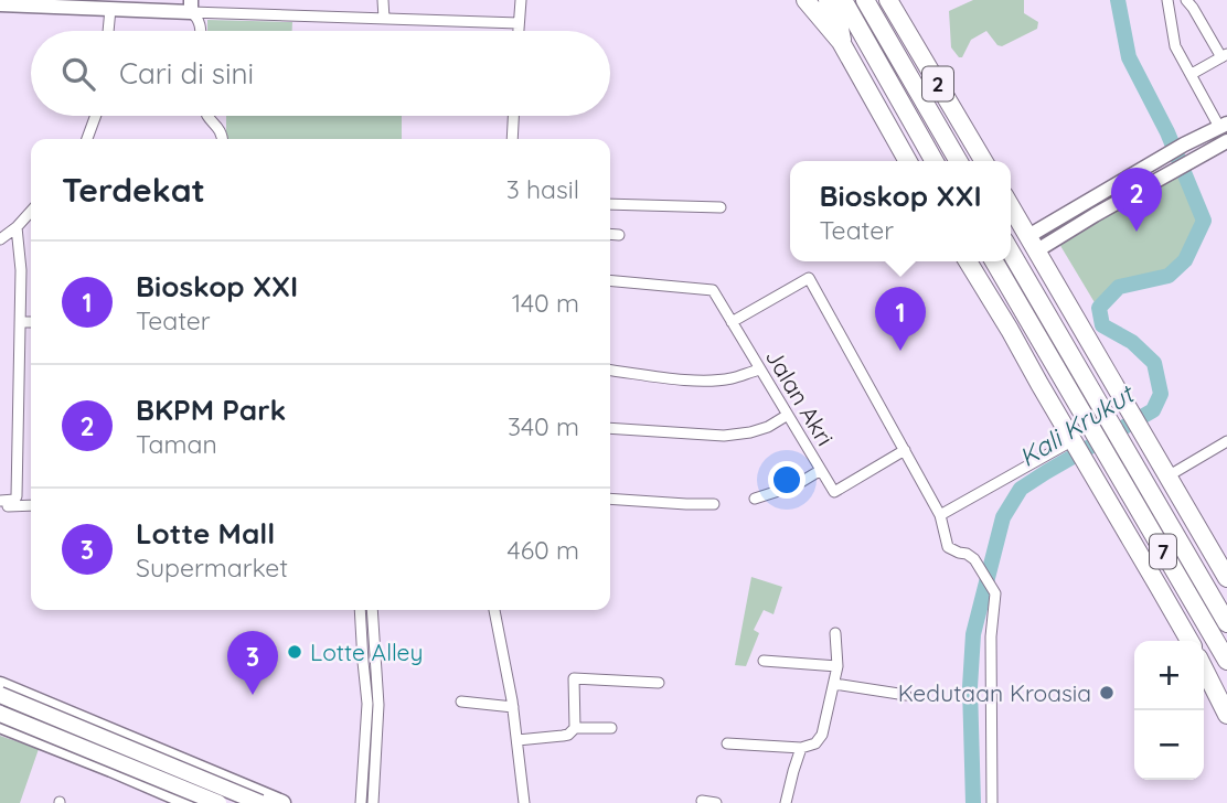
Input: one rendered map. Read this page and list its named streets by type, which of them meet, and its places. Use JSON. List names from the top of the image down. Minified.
{"streets":{"highway":["2","7"],"street":["Jalan Akri"]},"water":["Kali Krukut"],"places":["Lotte Alley","Kedutaan Kroasia"],"page":{"search":"Cari di sini","heading":["Terdekat","3 hasil"],"popup":["Bioskop XXI","Teater"],"pins":["2","1","3"],"list":[{"mark":"1","name":"Bioskop XXI","note":"Teater","value":"140 m"},{"mark":"2","name":"BKPM Park","note":"Taman","value":"340 m"},{"mark":"3","name":"Lotte Mall","note":"Supermarket","value":"460 m"}],"map_buttons":["+","−"]}}
